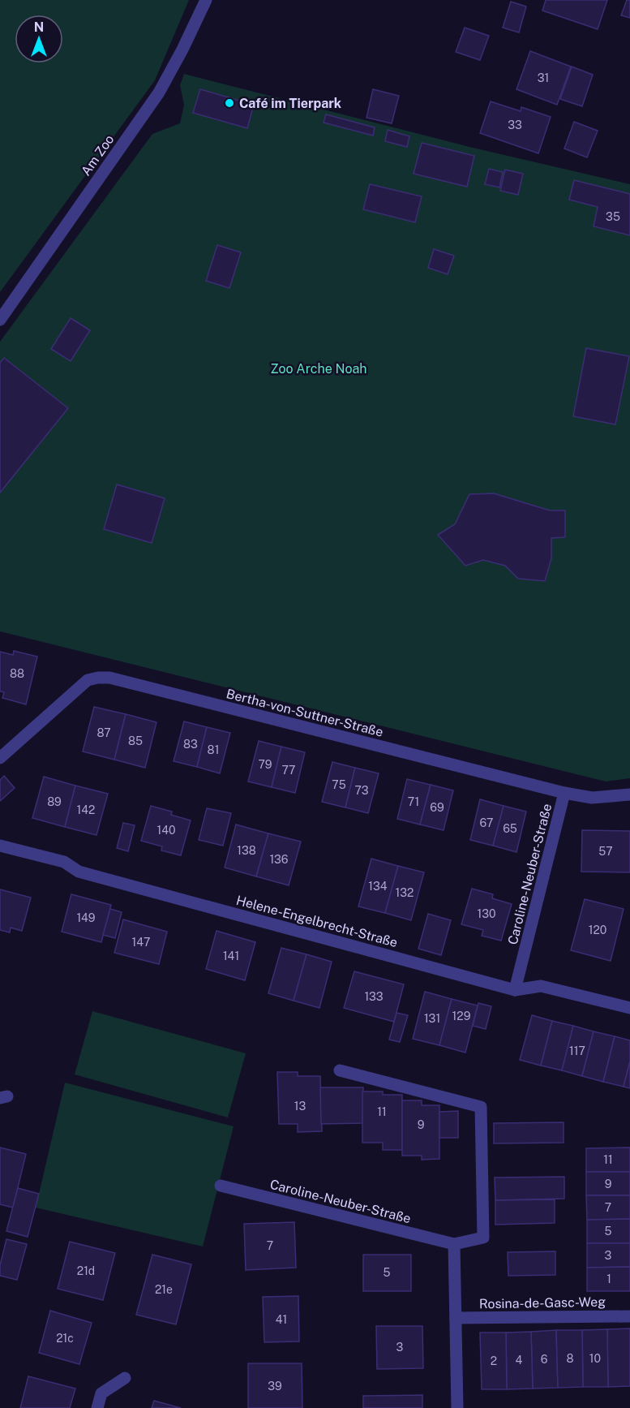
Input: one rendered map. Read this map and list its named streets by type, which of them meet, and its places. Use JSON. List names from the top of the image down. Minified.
{"streets":{"street":["Am Zoo","Bertha-von-Suttner-Straße","Caroline-Neuber-Straße","Helene-Engelbrecht-Straße","Rosina-de-Gasc-Weg"]},"crossings":[["Bertha-von-Suttner-Straße","Caroline-Neuber-Straße"],["Caroline-Neuber-Straße","Helene-Engelbrecht-Straße"]],"parks":["Zoo Arche Noah"],"places":["Café im Tierpark"],"house_numbers":["31","33","35","88","87","85","83","81","79","77","75","73","89","71","69","142","67","65","140","138","57","136","134","132","130","149","120","147","141","133","129","131","117","13","11","9","11","9","7","5","7","3","21d","5","1","21e","41","21c","3","8","10","6","4","2","39"],"north":"top"}
